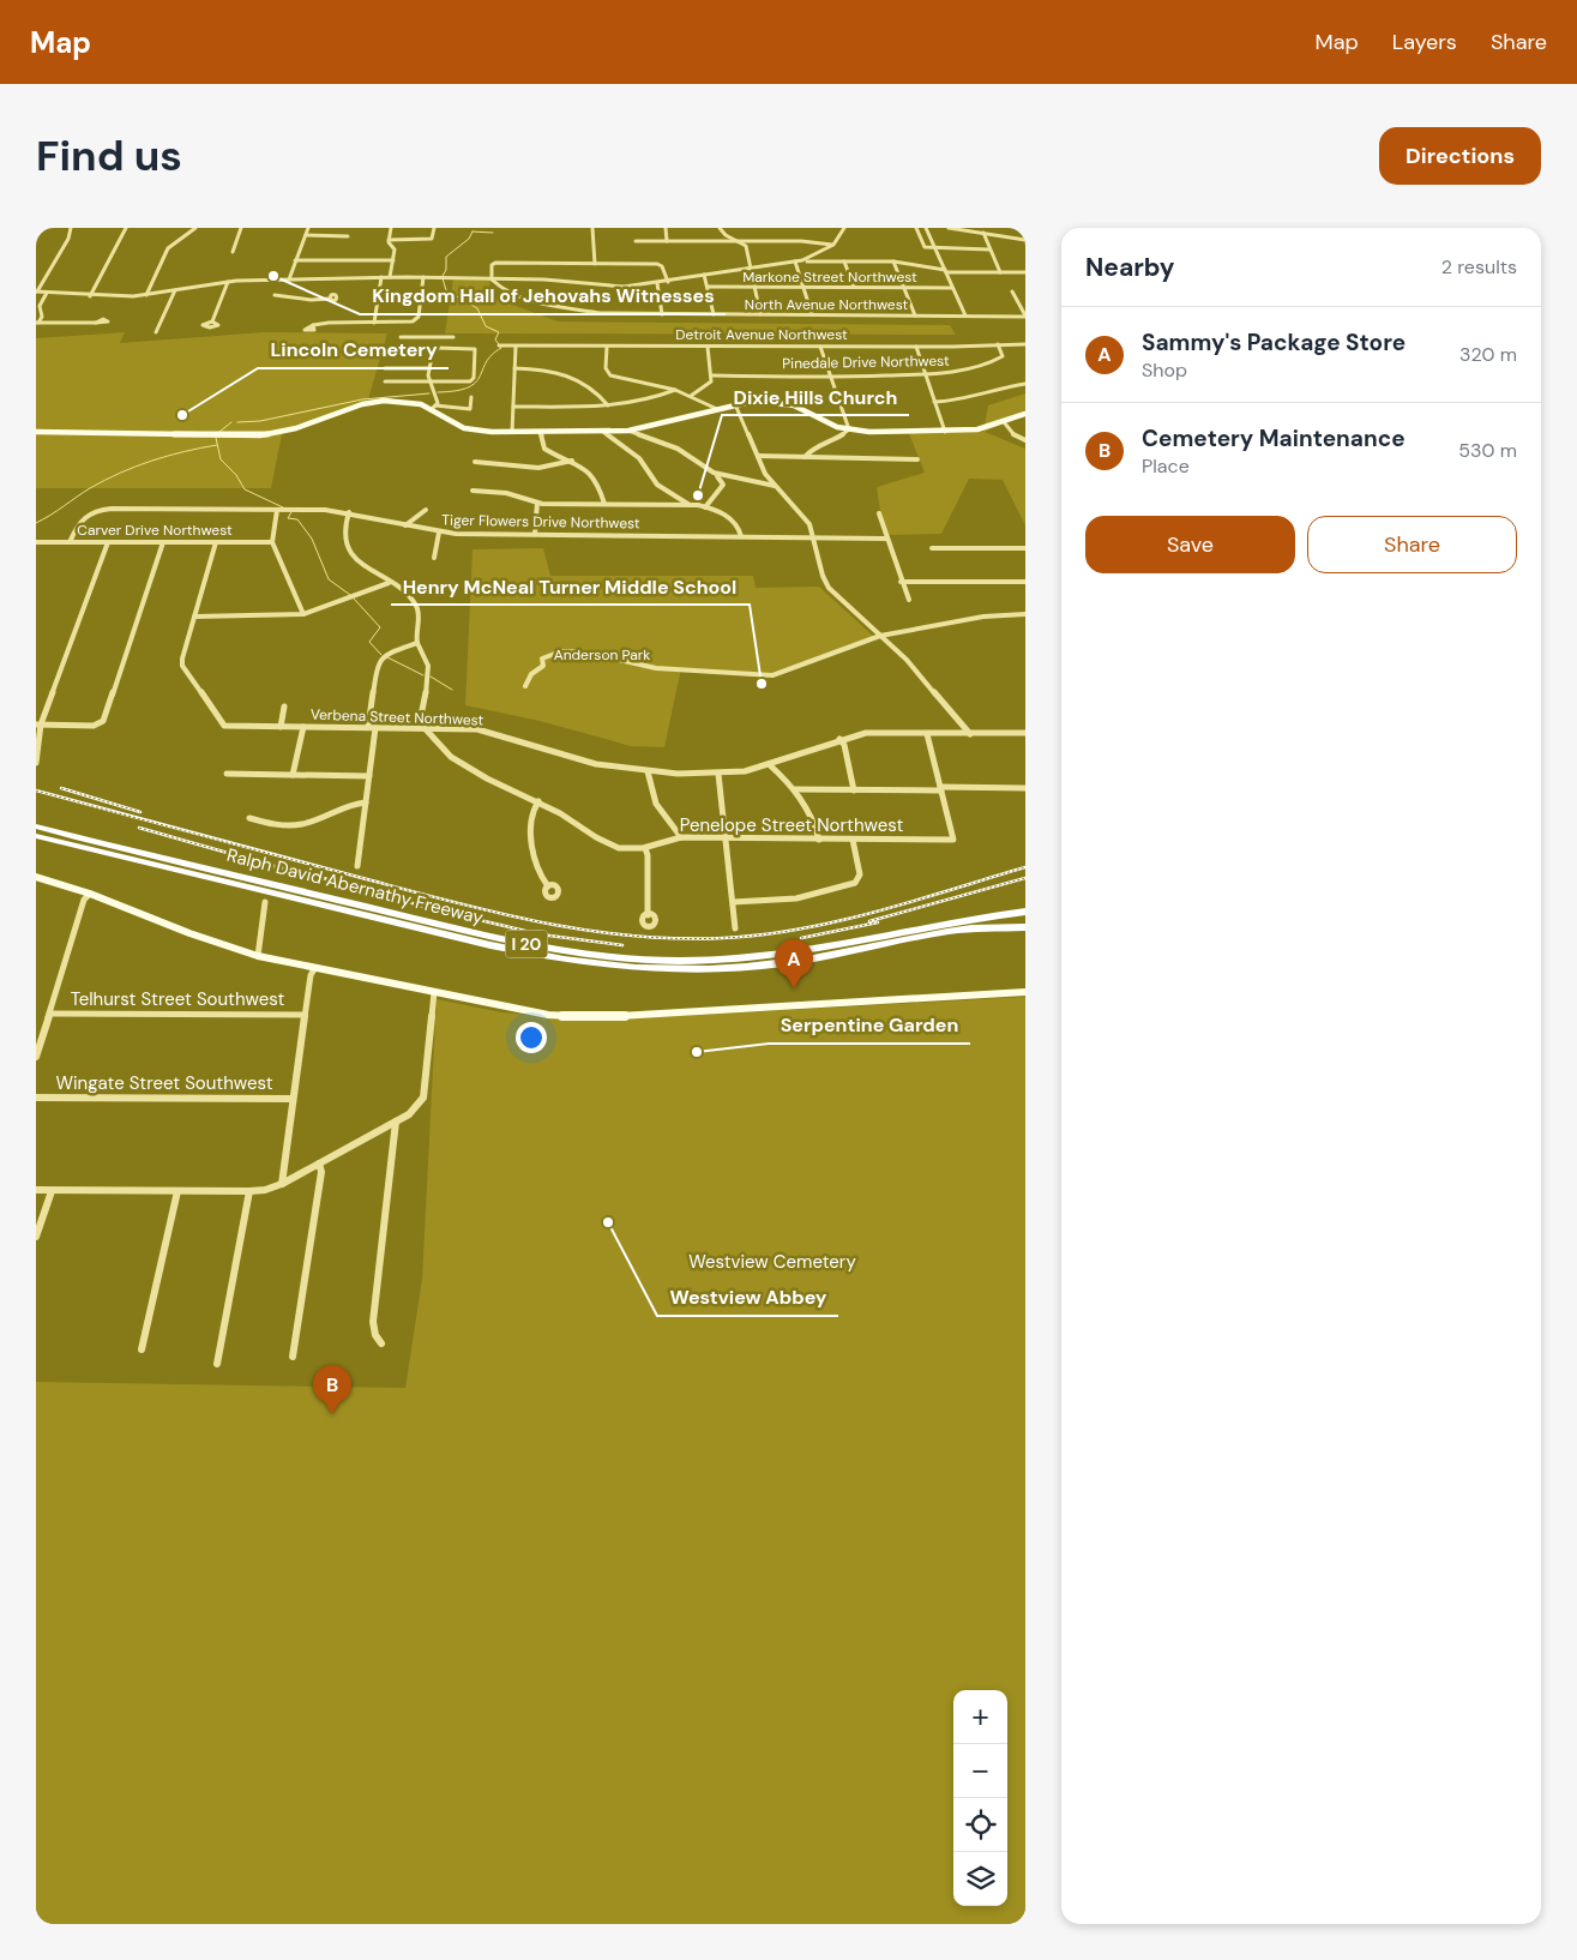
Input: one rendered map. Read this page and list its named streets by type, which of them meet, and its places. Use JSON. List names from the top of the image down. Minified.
{"streets":{"highway":["Ralph David Abernathy Freeway","I 20"],"street":["Markone Street Northwest","North Avenue Northwest","Detroit Avenue Northwest","Pinedale Drive Northwest","Tiger Flowers Drive Northwest","Carver Drive Northwest","Verbena Street Northwest","Penelope Street Northwest","Telhurst Street Southwest","Wingate Street Southwest"]},"crossings":[["Detroit Avenue Northwest","Pinedale Drive Northwest"],["Tiger Flowers Drive Northwest","Carver Drive Northwest"],["Verbena Street Northwest","Penelope Street Northwest"],["Ralph David Abernathy Freeway","I 20"]],"parks":["Anderson Park","Westview Cemetery"],"places":["Kingdom Hall of Jehovahs Witnesses","Lincoln Cemetery","Dixie Hills Church","Henry McNeal Turner Middle School","Serpentine Garden","Westview Abbey"],"page":{"header":"Map","nav":["Map","Layers","Share"],"buttons":["Directions",["Save","Share"]],"title":"Find us","heading":["Nearby","2 results"],"list":[{"mark":"A","name":"Sammy's Package Store","note":"Shop","value":"320 m"},{"mark":"B","name":"Cemetery Maintenance","note":"Place","value":"530 m"}],"pins":["A","B"],"map_buttons":["+","−"]}}
